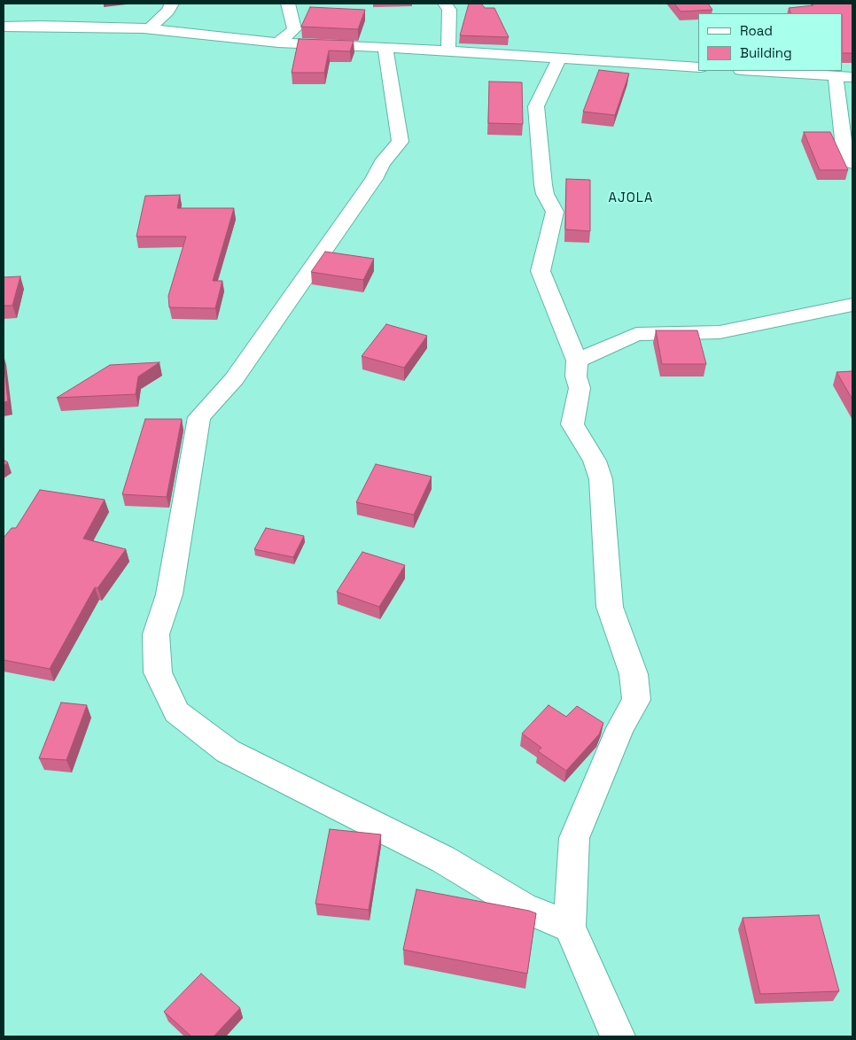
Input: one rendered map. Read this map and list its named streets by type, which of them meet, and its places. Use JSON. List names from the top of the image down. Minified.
{"districts":["AJOLA"],"legend":["Road","Building"]}
